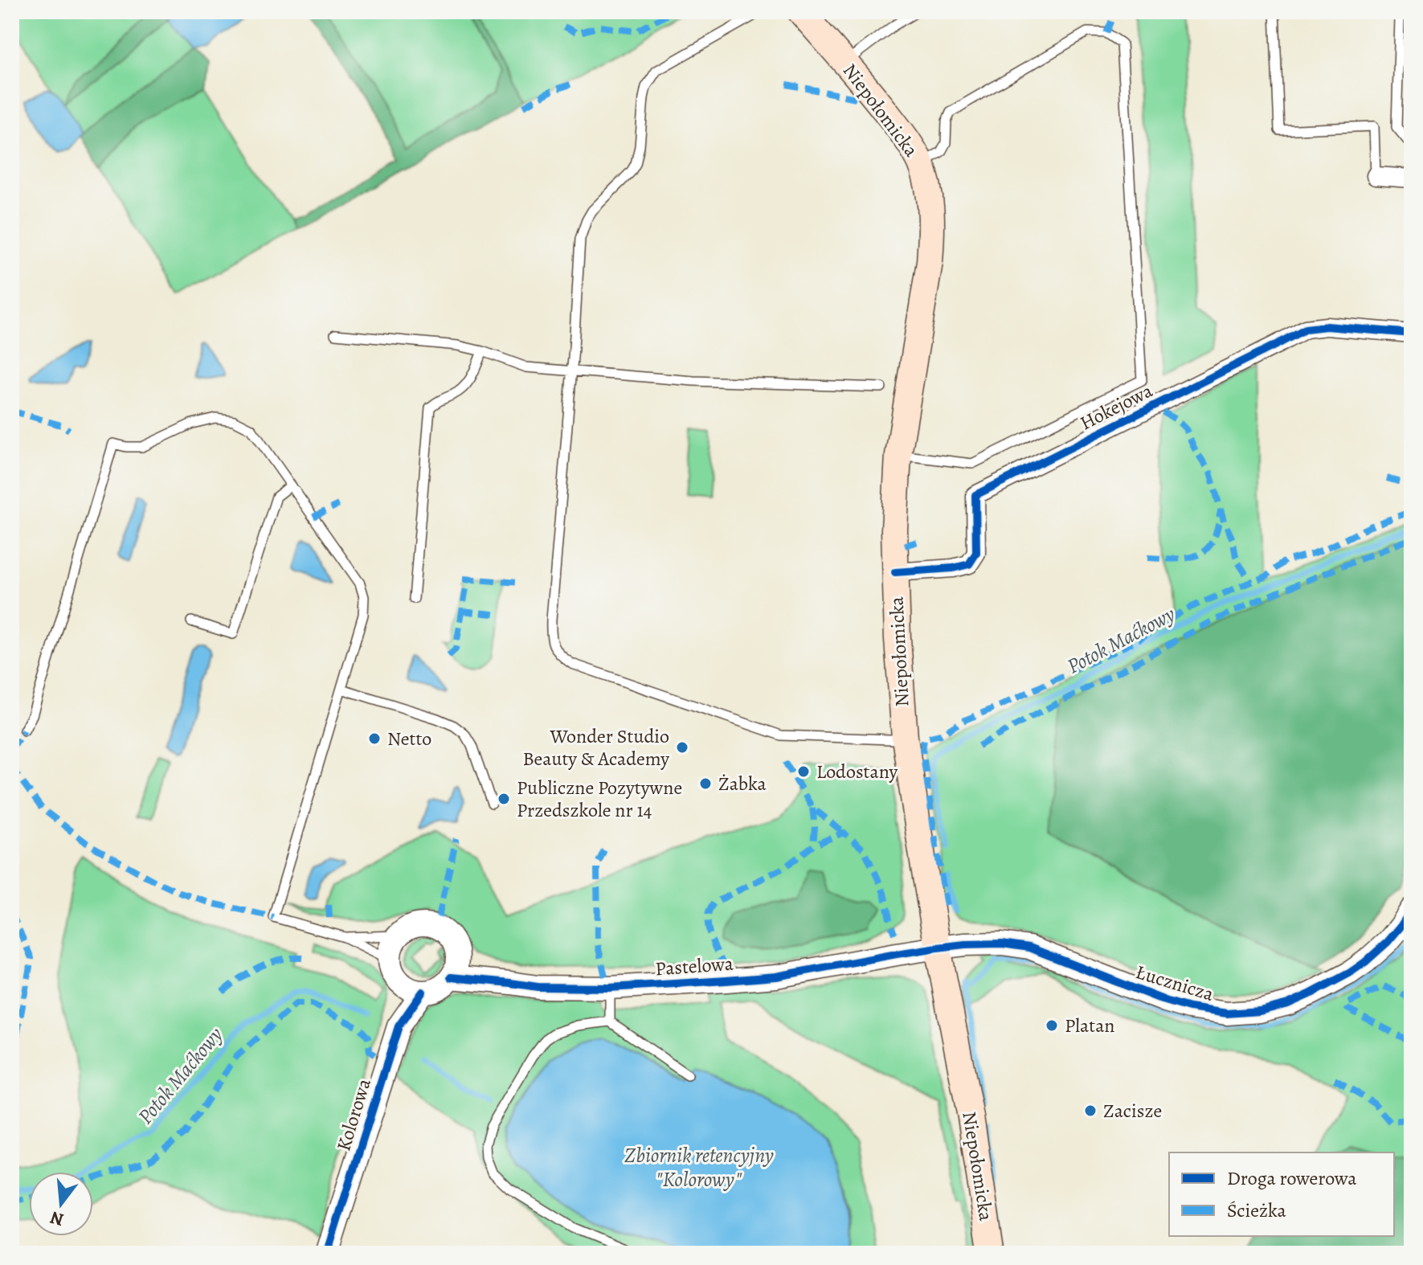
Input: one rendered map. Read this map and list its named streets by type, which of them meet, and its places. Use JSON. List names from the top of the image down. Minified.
{"streets":{"main road":["Niepołomicka"],"street":["Hokejowa","Pastelowa","Łucznicza","Kolorowa"]},"crossings":[["Niepołomicka","Hokejowa"],["Niepołomicka","Pastelowa"],["Niepołomicka","Łucznicza"],["Pastelowa","Łucznicza"],["Pastelowa","Kolorowa"]],"water":["Potok Maćkowy","Zbiornik retencyjny \"Kolorowy\""],"places":["Netto","Wonder Studio Beauty & Academy","Lodostany","Żabka","Publiczne Pozytywne Przedszkole nr 14","Platan","Zacisze"],"legend":["Droga rowerowa","Ścieżka"],"north":"bottom"}
